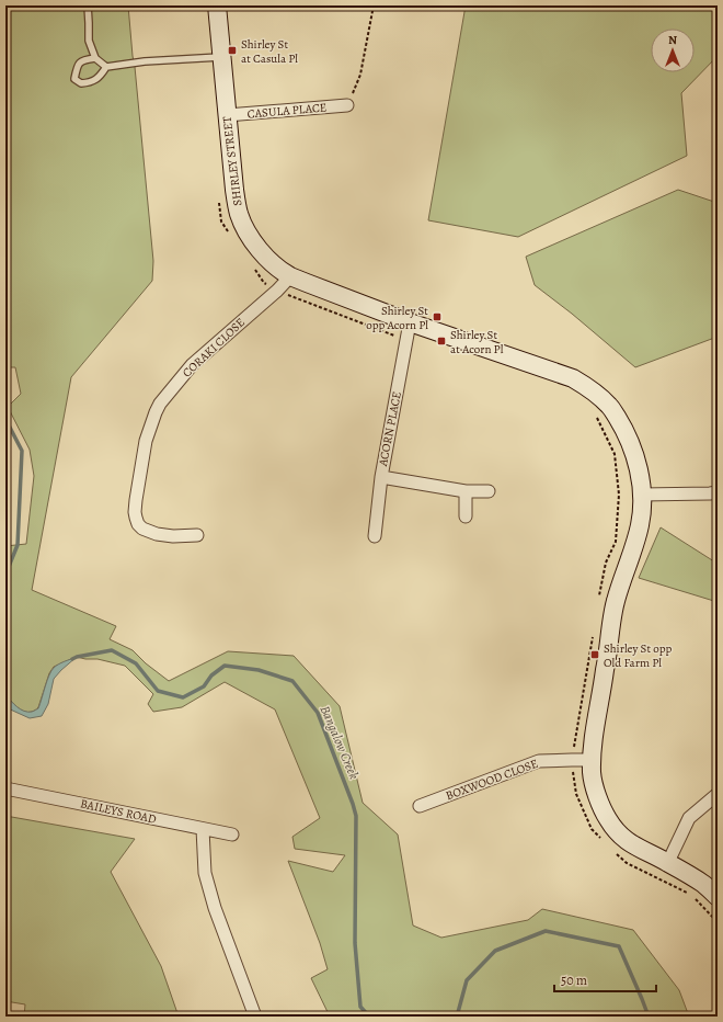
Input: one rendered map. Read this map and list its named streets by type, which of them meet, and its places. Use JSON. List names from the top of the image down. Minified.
{"streets":{"street":["CASULA PLACE","SHIRLEY STREET","CORAKI CLOSE","ACORN PLACE","BOXWOOD CLOSE","BAILEYS ROAD"]},"crossings":[["CASULA PLACE","SHIRLEY STREET"],["SHIRLEY STREET","CORAKI CLOSE"],["SHIRLEY STREET","ACORN PLACE"],["SHIRLEY STREET","BOXWOOD CLOSE"]],"water":["Bangalow Creek"],"places":{"transit":["Shirley St at Casula Pl","Shirley St opp Acorn Pl","Shirley St at Acorn Pl","Shirley St opp Old Farm Pl"]},"scale_bar":"50 m","north":"top"}
